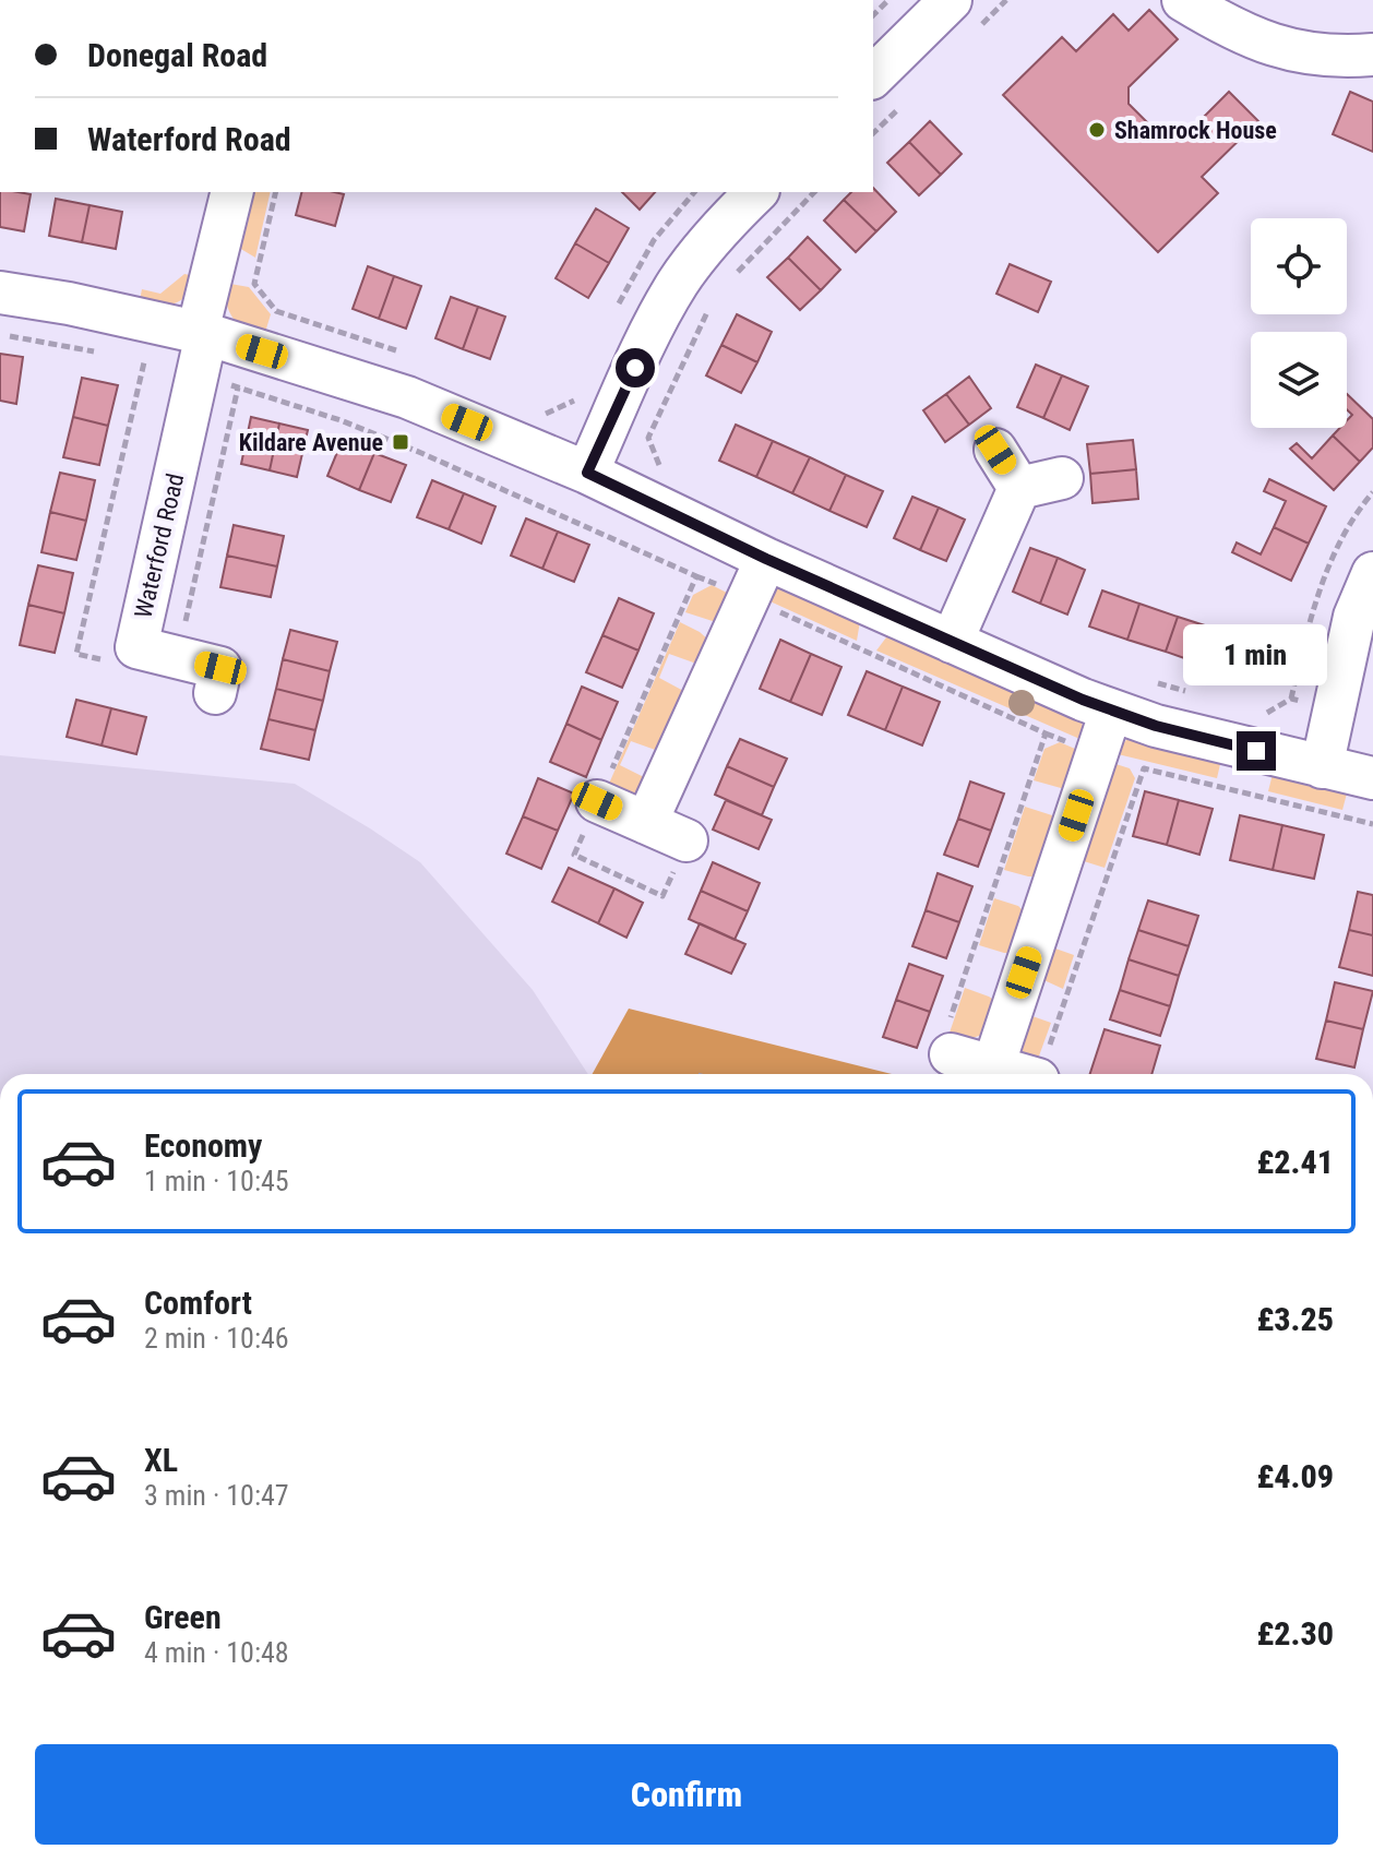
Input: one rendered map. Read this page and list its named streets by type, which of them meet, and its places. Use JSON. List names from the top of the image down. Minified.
{"streets":{"street":["Waterford Road"]},"places":{"other":["Shamrock House"],"transit":["Kildare Avenue"]},"page":{"banner":["Donegal Road","Waterford Road"],"bubble":"1 min","list":[{"name":"Economy","note":"1 min · 10:45","value":"£2.41"},{"name":"Comfort","note":"2 min · 10:46","value":"£3.25"},{"name":"XL","note":"3 min · 10:47","value":"£4.09"},{"name":"Green","note":"4 min · 10:48","value":"£2.30"}],"buttons":"Confirm"}}
